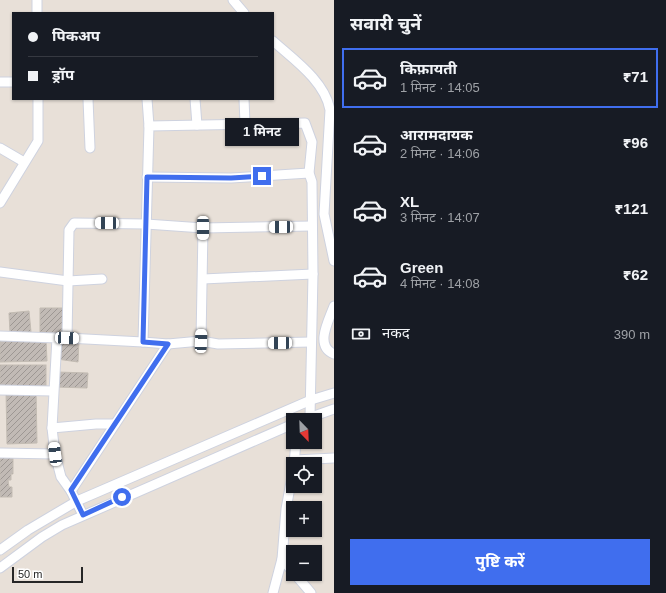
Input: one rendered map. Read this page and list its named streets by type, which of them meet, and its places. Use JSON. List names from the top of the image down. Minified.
{"scale_bar":"50 m","north":"bottom right","page":{"heading":"सवारी चुनें","banner":["पिकअप","ड्रॉप"],"list":[{"name":"किफ़ायती","note":"1 मिनट · 14:05","value":"₹71"},{"name":"आरामदायक","note":"2 मिनट · 14:06","value":"₹96"},{"name":"XL","note":"3 मिनट · 14:07","value":"₹121"},{"name":"Green","note":"4 मिनट · 14:08","value":"₹62"}],"bubble":"1 मिनट","pay":["नकद","390 m"],"map_buttons":["+","−"],"buttons":"पुष्टि करें","scale":"50 m"}}
